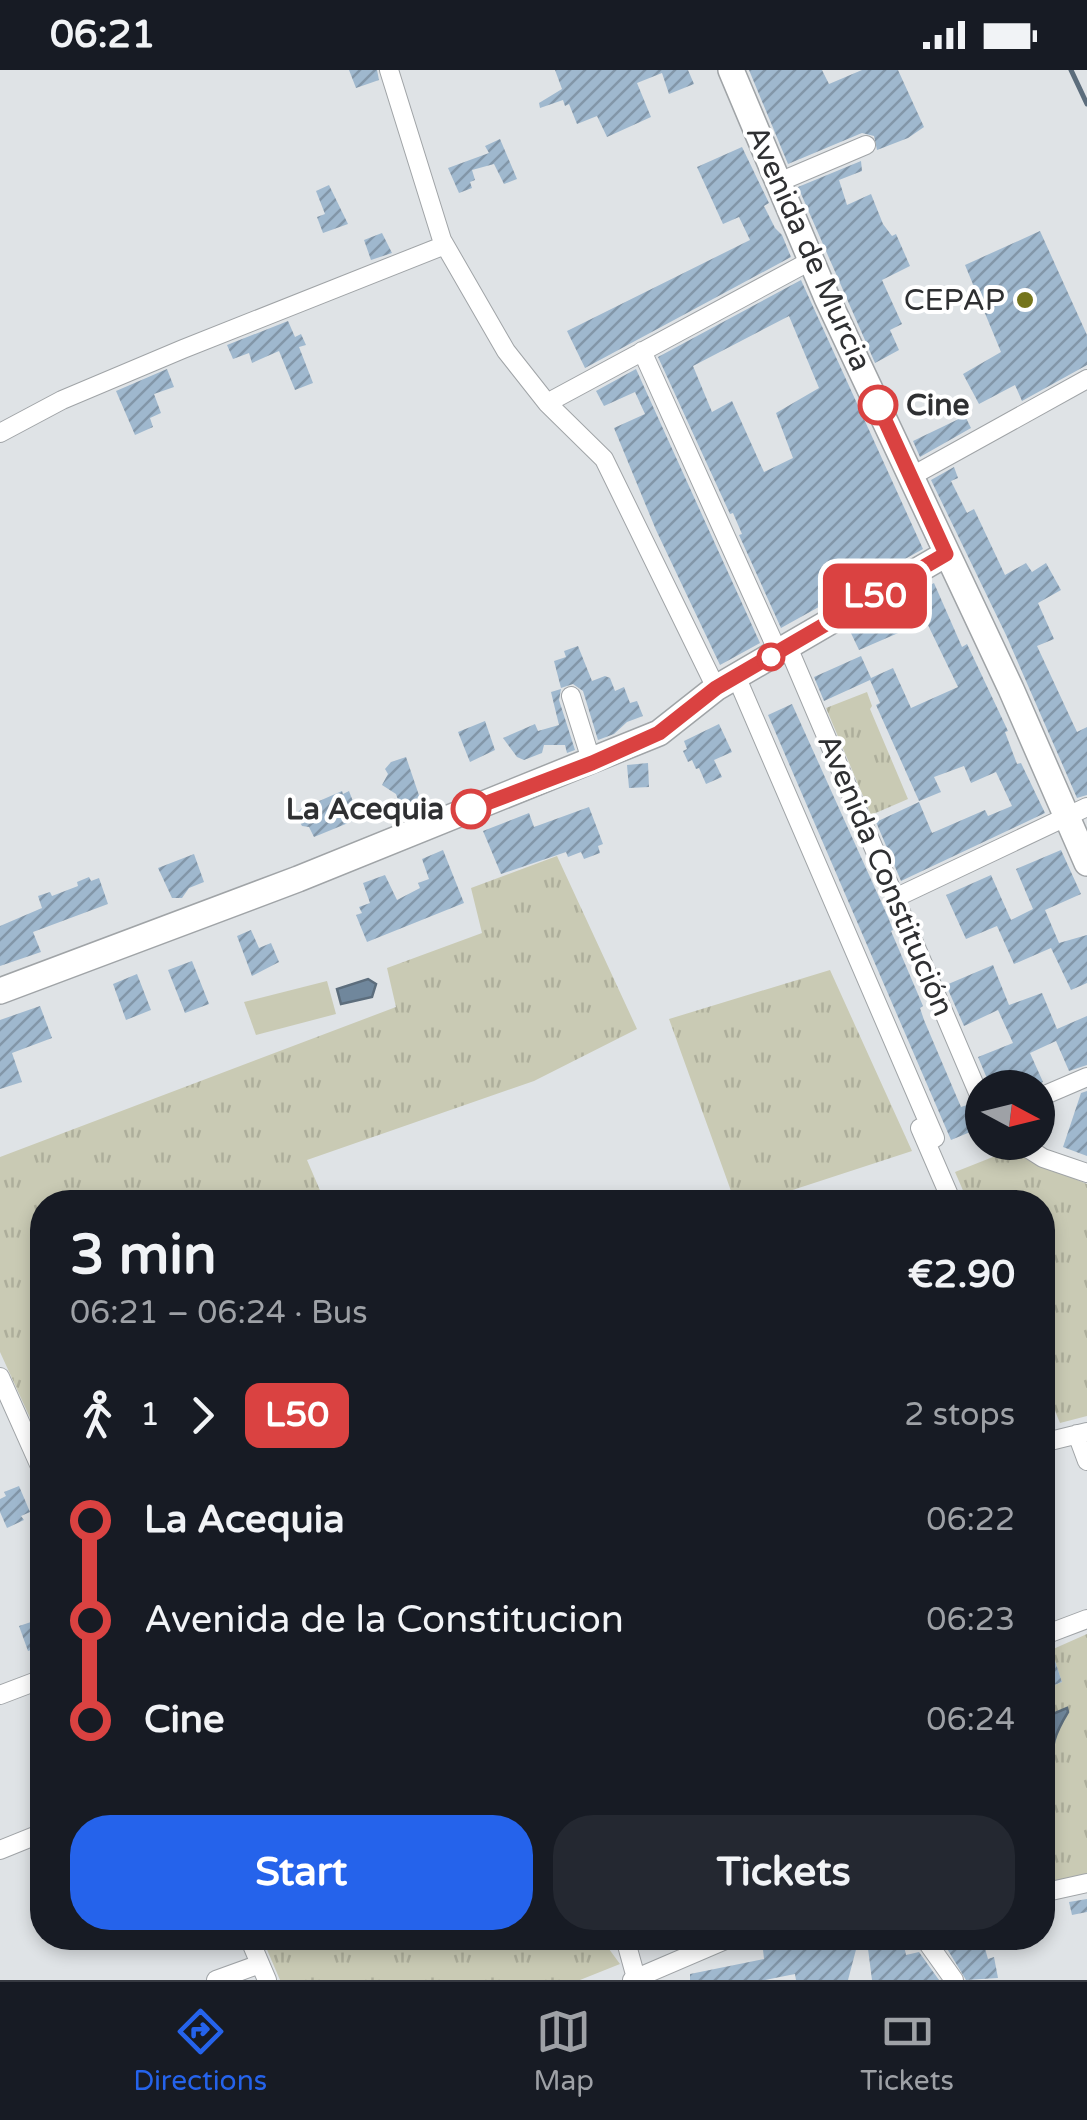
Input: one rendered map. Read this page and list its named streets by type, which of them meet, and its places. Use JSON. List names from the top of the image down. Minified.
{"streets":{"street":["Avenida de Murcia","Avenida Constitución"]},"places":["CEPAP","Cine","La Acequia"],"lines":["bus line L50"],"north":"right","page":{"status":"06:21","on_map":"L50","heading":["3 min","06:21 – 06:24 · Bus","€2.90"],"legs":["1","L50","2 stops"],"list":[{"name":"La Acequia","value":"06:22"},{"name":"Avenida de la Constitucion","value":"06:23"},{"name":"Cine","value":"06:24"}],"buttons":["Start","Tickets"],"tabs":["Directions","Map","Tickets"]}}
